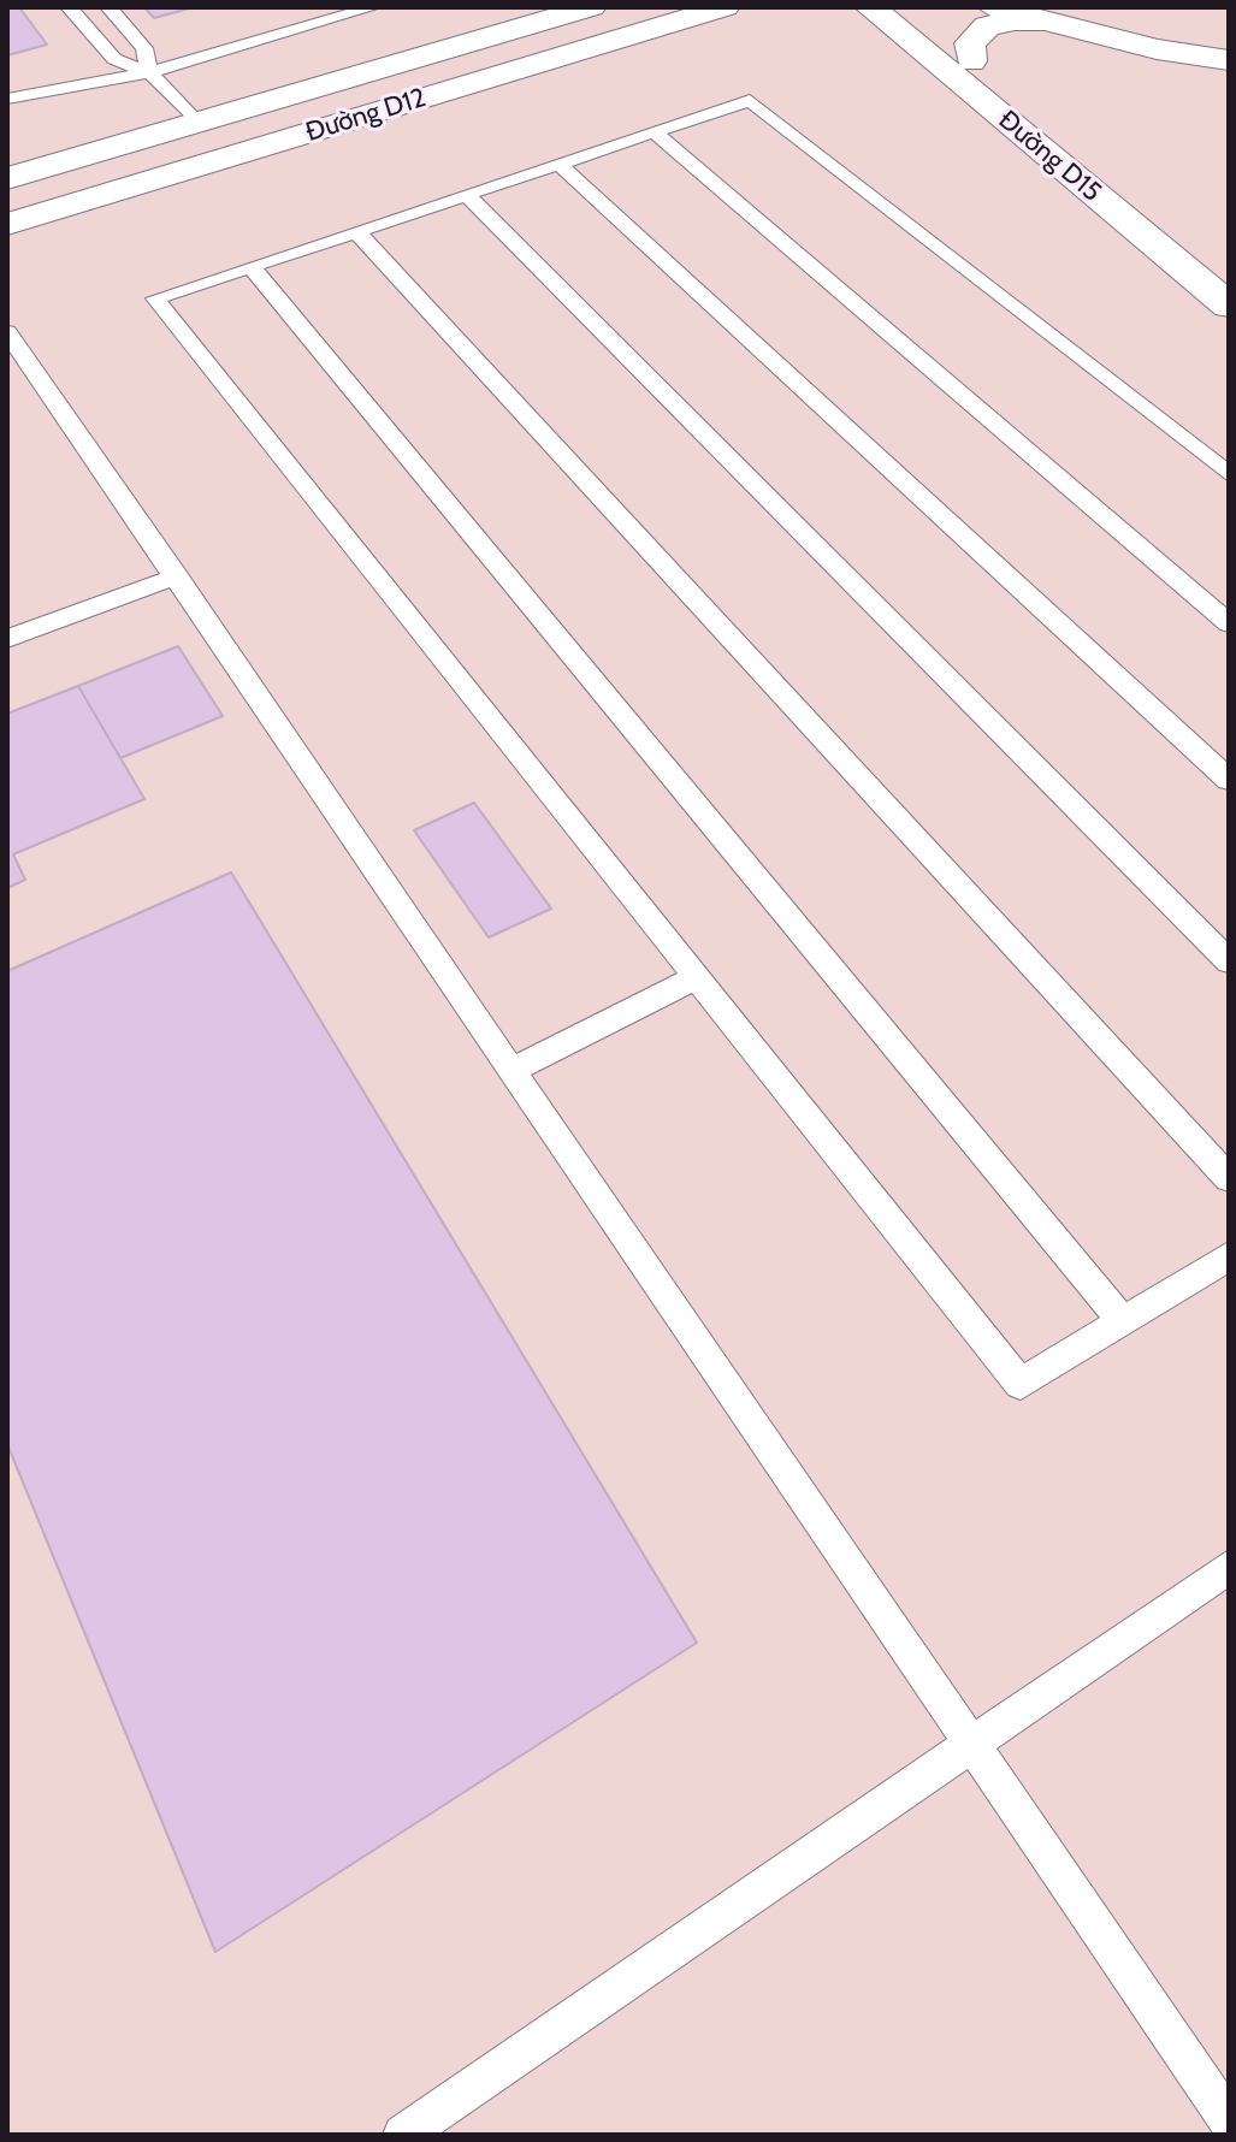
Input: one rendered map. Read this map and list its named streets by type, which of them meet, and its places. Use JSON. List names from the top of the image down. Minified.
{"streets":{"street":["Đường D12","Đường D15"]}}
